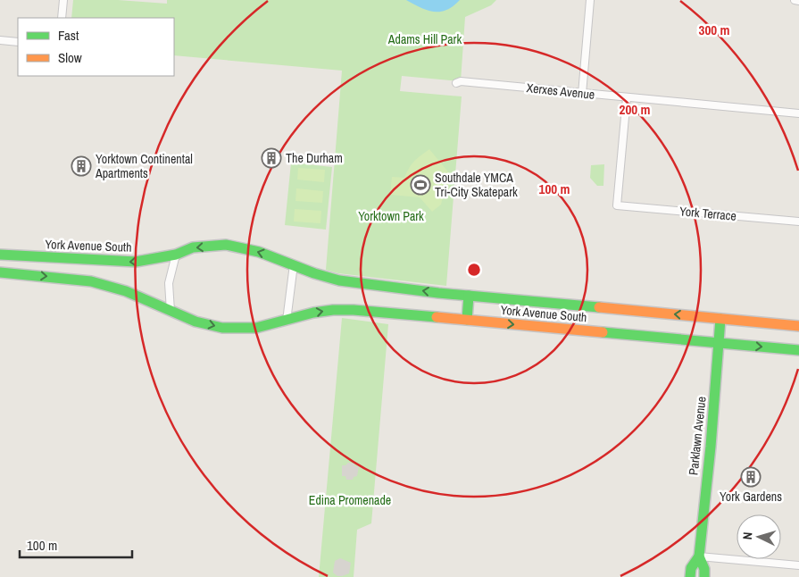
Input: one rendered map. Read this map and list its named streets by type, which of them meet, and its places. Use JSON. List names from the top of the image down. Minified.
{"streets":{"street":["Xerxes Avenue","York Terrace","York Avenue South","Parklawn Avenue"]},"crossings":[["Xerxes Avenue","York Terrace"],["York Avenue South","Parklawn Avenue"]],"parks":["Adams Hill Park","Yorktown Park","Edina Promenade"],"places":{"building":["The Durham","Yorktown Continental Apartments","York Gardens"],"sports":["Southdale YMCA Tri-City Skatepark"]},"legend":["Fast","Slow"],"scale_bar":"100 m","north":"left","rings":["300 m","200 m","100 m"]}
